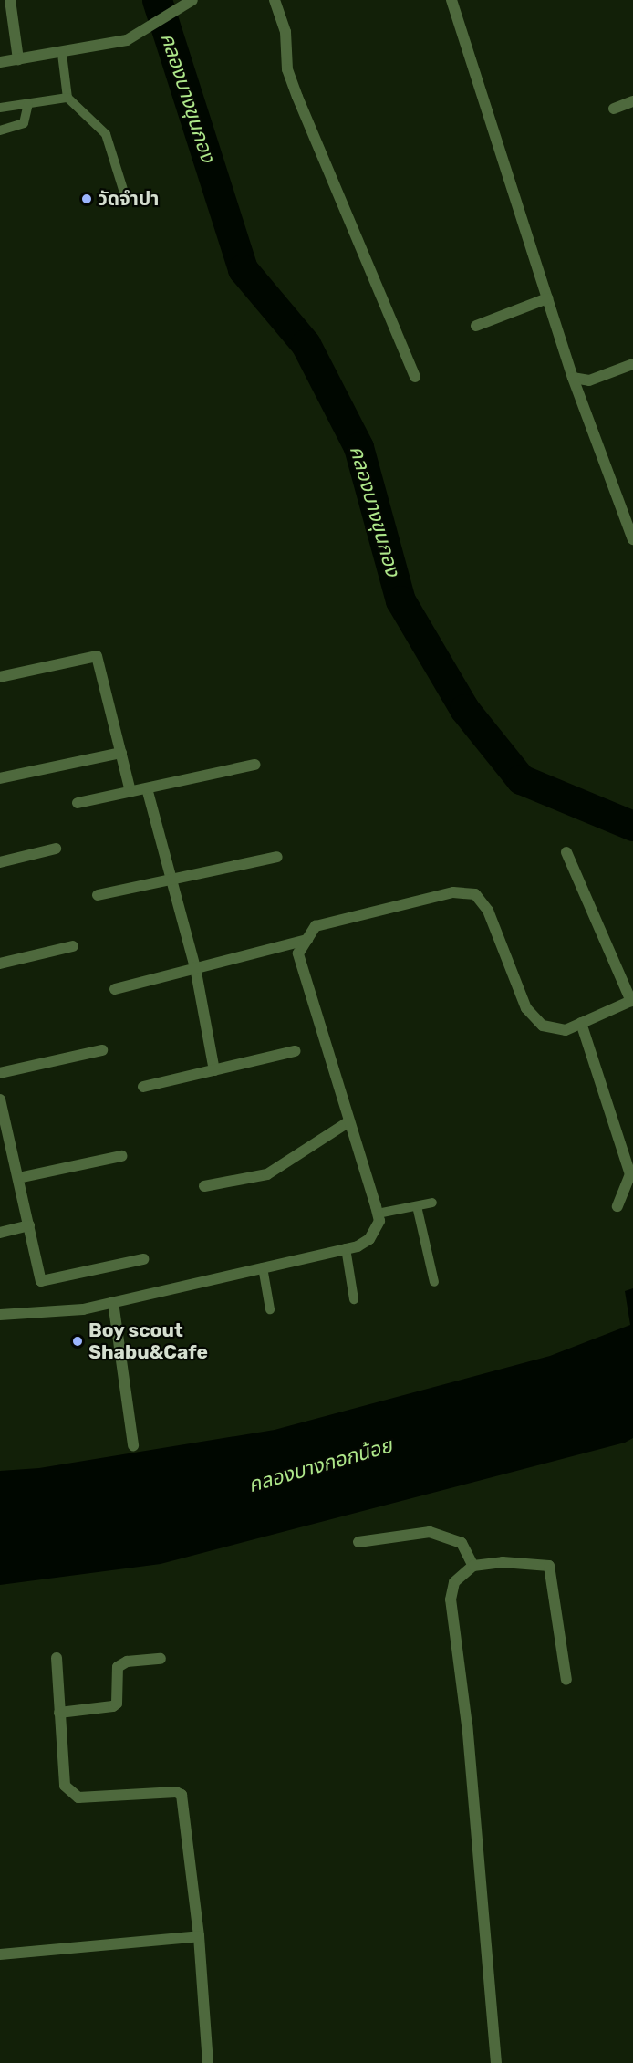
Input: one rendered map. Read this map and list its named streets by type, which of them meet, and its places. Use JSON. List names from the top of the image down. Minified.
{"water":["คลองบางขุนกอง","คลองบางกอกน้อย"],"places":["วัดจําปา","Boy scout Shabu&Cafe"]}
